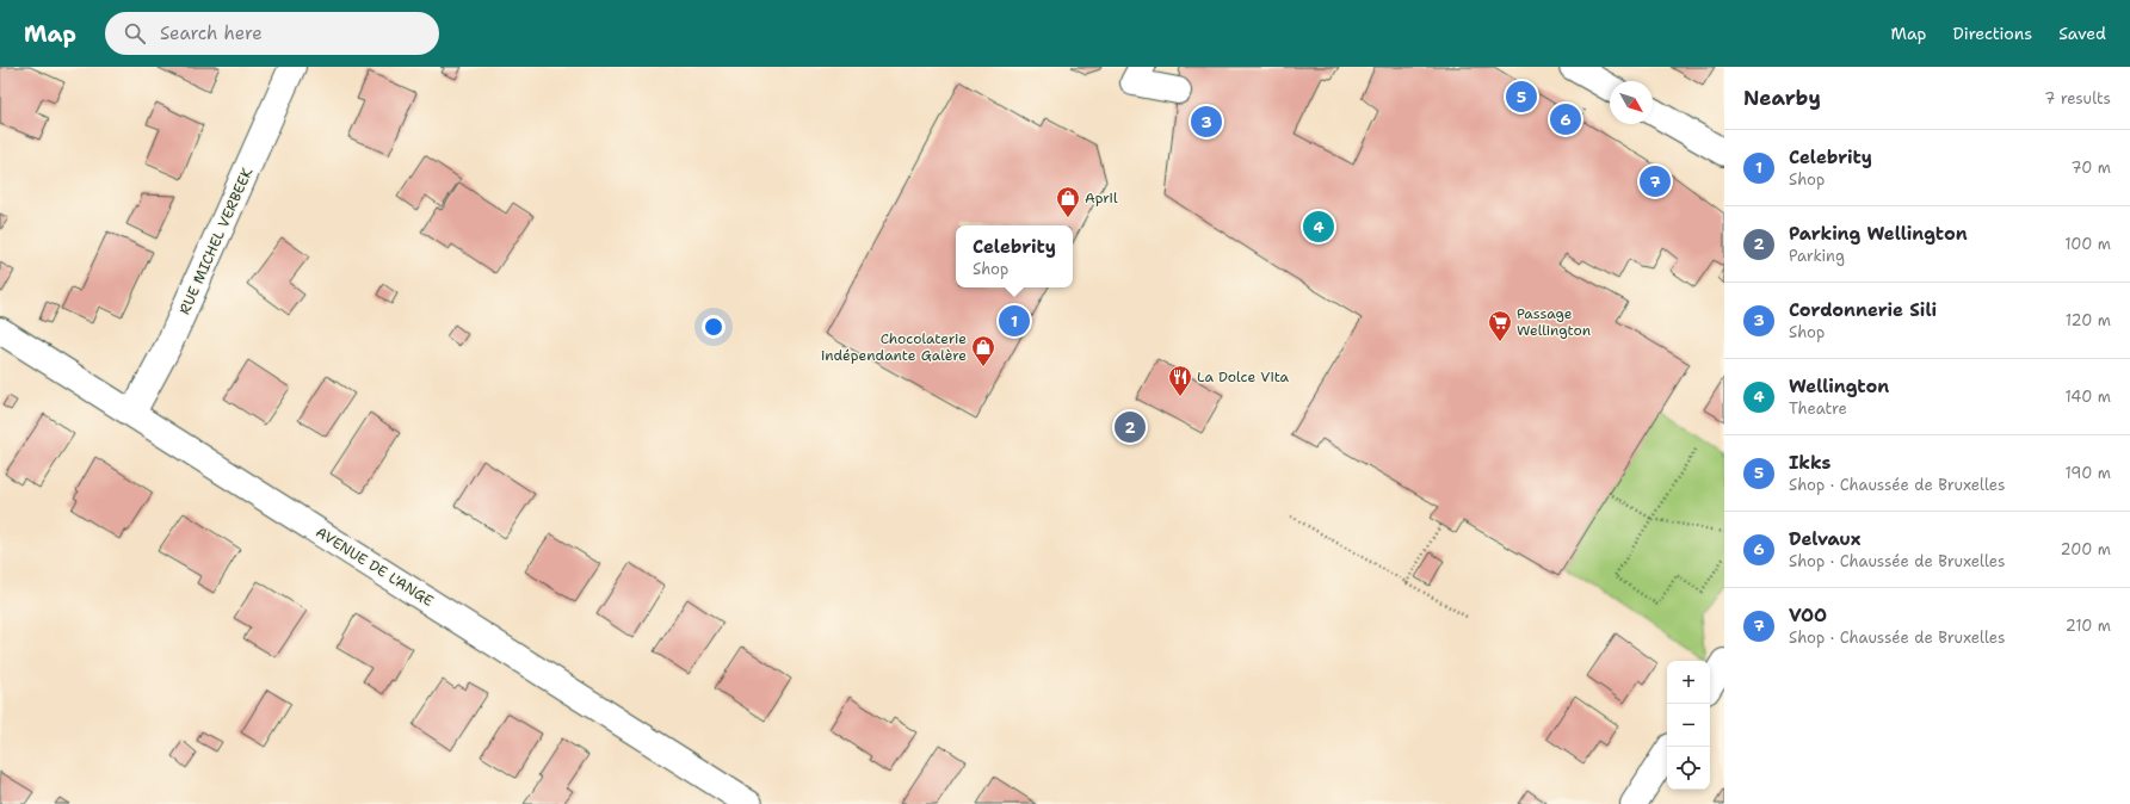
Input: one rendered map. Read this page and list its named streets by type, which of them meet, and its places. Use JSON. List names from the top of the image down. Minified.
{"streets":{"street":["RUE MICHEL VERBEEK","AVENUE DE L'ANGE"]},"crossings":[["RUE MICHEL VERBEEK","AVENUE DE L'ANGE"]],"places":{"shop":["April","Chocolaterie indépendante Galère"],"supermarket":["Passage Wellington"],"restaurant":["La Dolce Vita"]},"north":"bottom right","page":{"header":"Map","search":"Search here","nav":["Map","Directions","Saved"],"heading":["Nearby","7 results"],"pins":["5","6","3","7","4","1","2"],"list":[{"mark":"1","name":"Celebrity","note":"Shop","value":"70 m"},{"mark":"2","name":"Parking Wellington","note":"Parking","value":"100 m"},{"mark":"3","name":"Cordonnerie Sili","note":"Shop","value":"120 m"},{"mark":"4","name":"Wellington","note":"Theatre","value":"140 m"},{"mark":"5","name":"Ikks","note":"Shop · Chaussée de Bruxelles","value":"190 m"},{"mark":"6","name":"Delvaux","note":"Shop · Chaussée de Bruxelles","value":"200 m"},{"mark":"7","name":"VOO","note":"Shop · Chaussée de Bruxelles","value":"210 m"}],"popup":["Celebrity","Shop"],"map_buttons":["+","−"]}}
